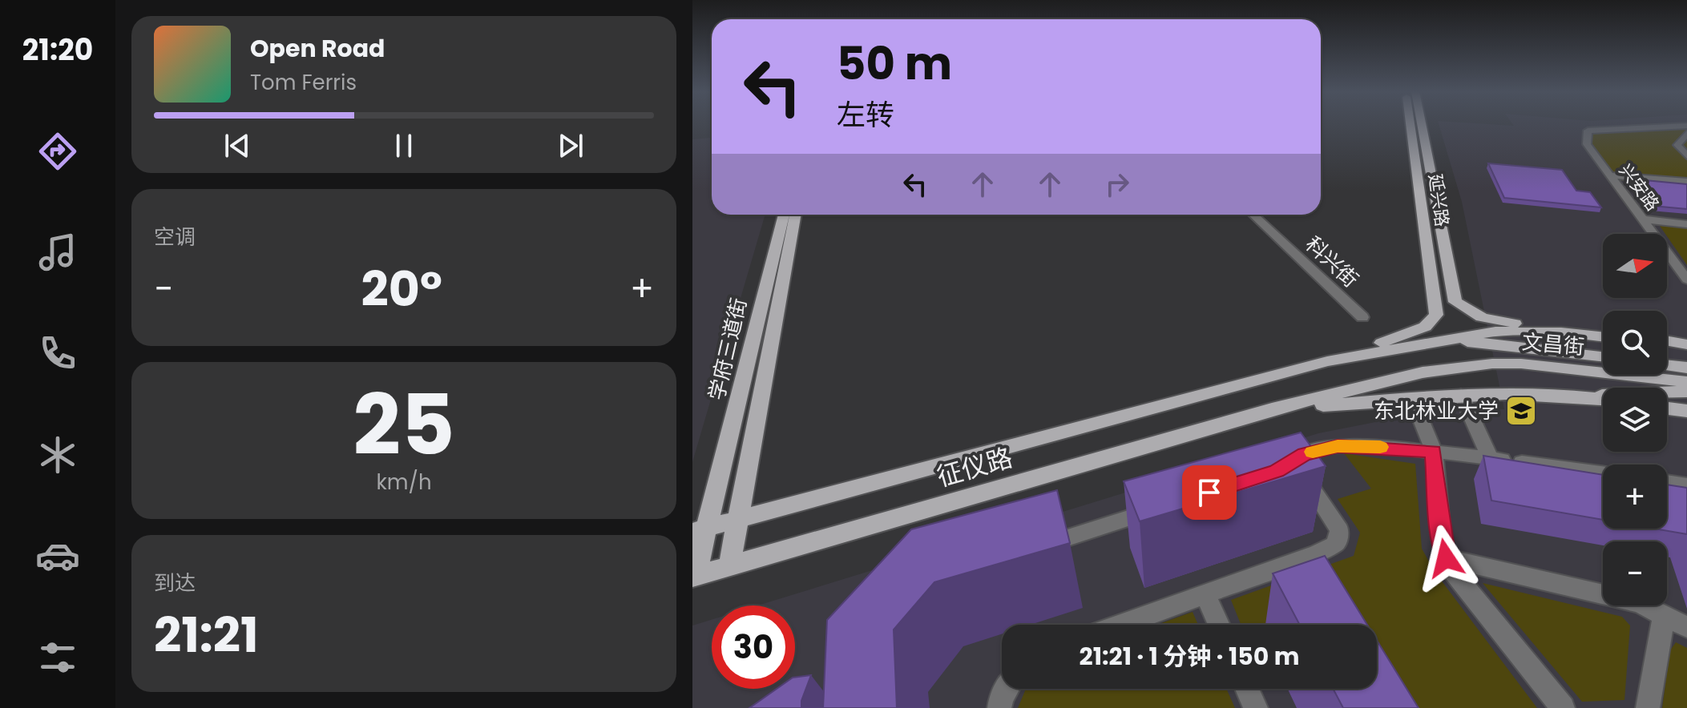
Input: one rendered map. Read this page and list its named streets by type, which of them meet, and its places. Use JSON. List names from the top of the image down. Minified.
{"streets":{"main road":["延兴路","文昌街","学府三道街","征仪路"],"street":["兴安路","科兴街"]},"crossings":[["文昌街","征仪路"],["学府三道街","征仪路"]],"places":{"school or university":["东北林业大学"]},"north":"right","page":{"tabs":"21:20","turn":["50 m","左转"],"song":["Open Road","Tom Ferris"],"tile":["空调",["25","km/h"],["到达","21:21"]],"map_buttons":["+","−"],"heat":["−","20°","+"],"limit":"30","trip":"21:21 · 1 分钟 · 150 m"}}
